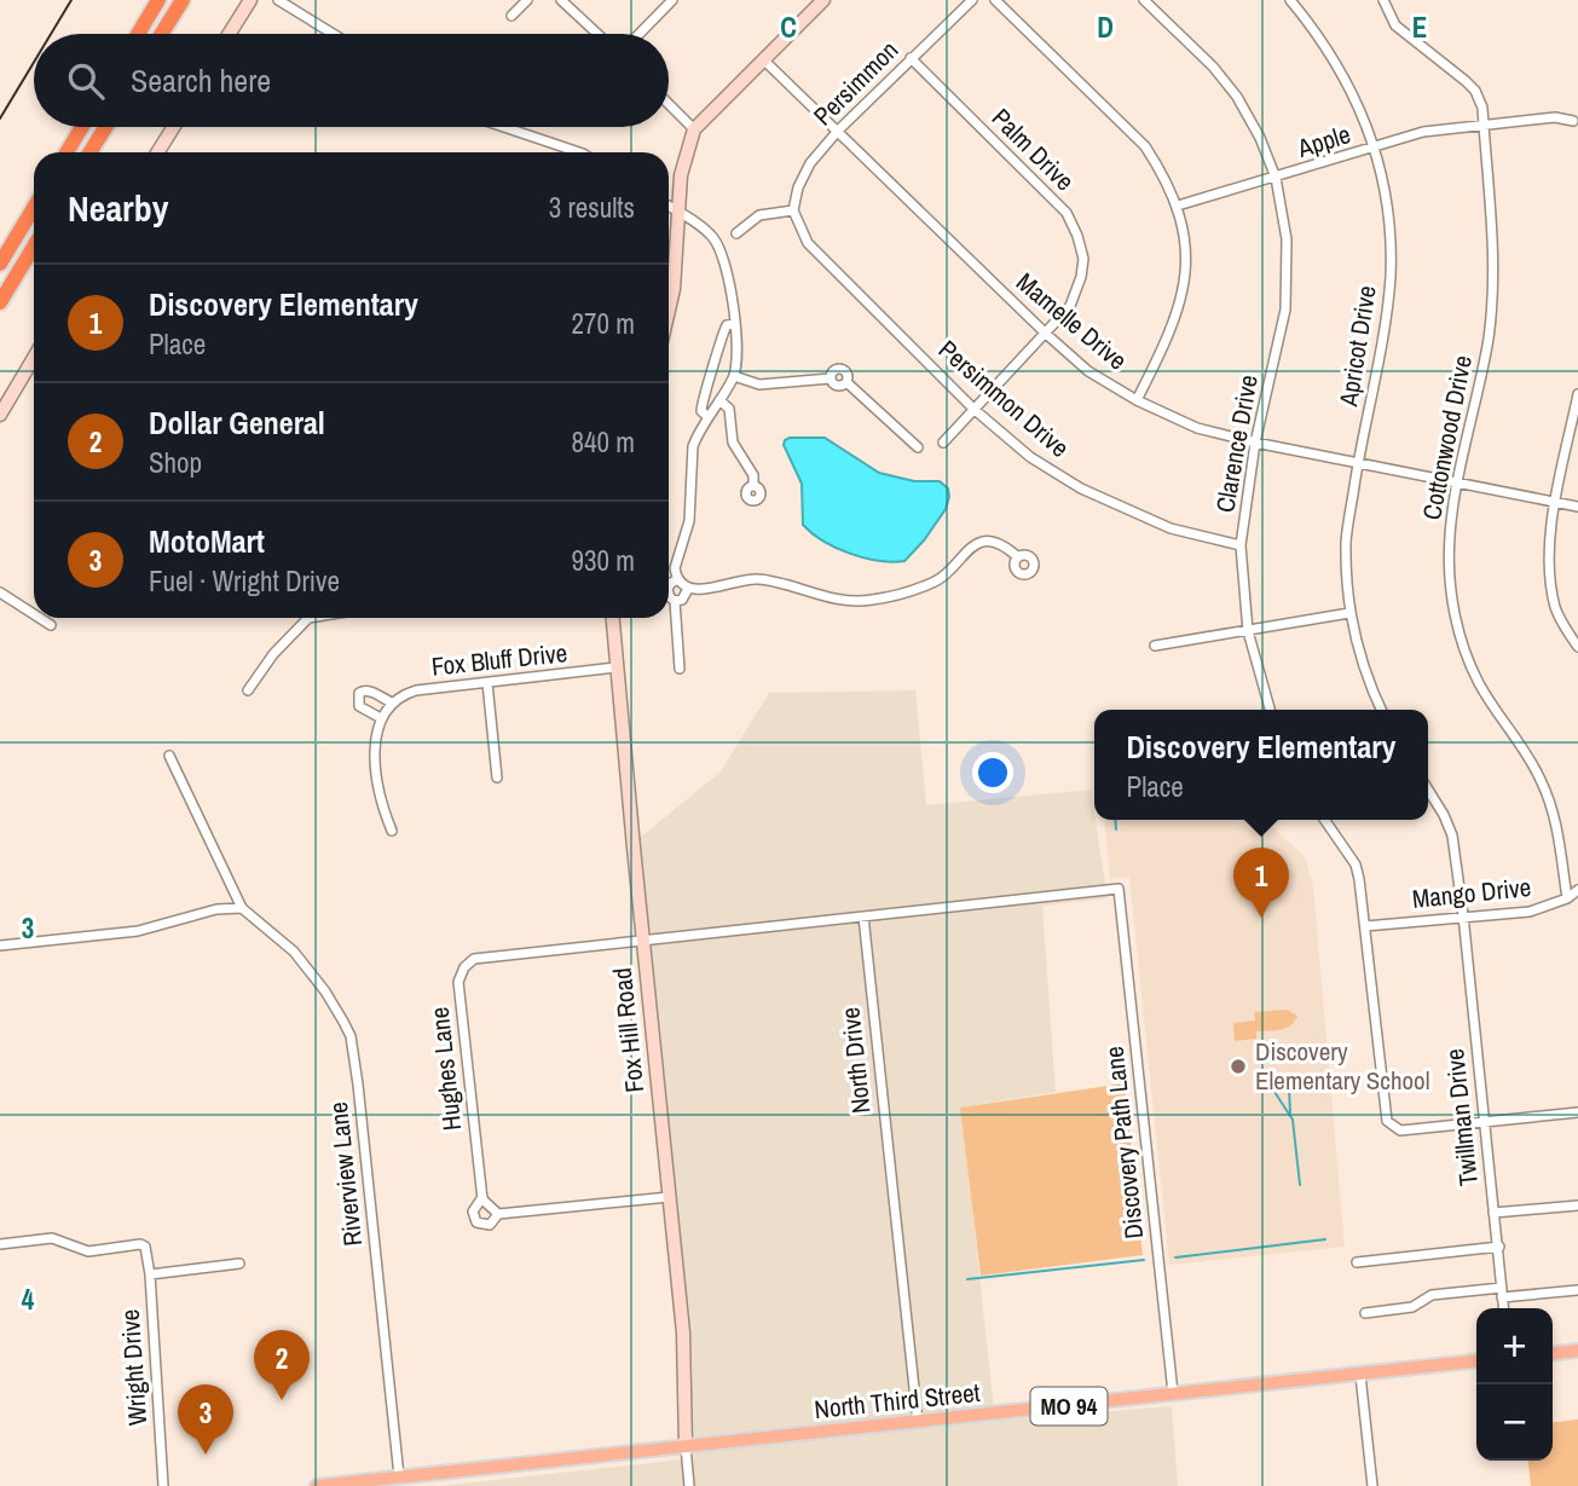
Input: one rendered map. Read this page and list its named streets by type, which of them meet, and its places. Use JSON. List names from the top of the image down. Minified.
{"streets":{"main road":["North Third Street","MO 94"],"street":["Persimmon","Apple","Palm Drive","Mamelle Drive","Apricot Drive","Persimmon Drive","Cottonwood Drive","Clarence Drive","Fox Bluff Drive","Mango Drive","Fox Hill Road","North Drive","Hughes Lane","Twillman Drive","Discovery Path Lane","Riverview Lane","Wright Drive"]},"crossings":[["Persimmon","Palm Drive"],["Persimmon","Mamelle Drive"],["Persimmon","Persimmon Drive"],["Apple","Apricot Drive"],["Apple","Cottonwood Drive"],["Apple","Clarence Drive"],["Palm Drive","Mamelle Drive"],["Palm Drive","Persimmon Drive"],["Mamelle Drive","Apricot Drive"],["Mamelle Drive","Cottonwood Drive"],["Mamelle Drive","Clarence Drive"],["Persimmon Drive","Clarence Drive"],["Cottonwood Drive","Mango Drive"],["Fox Bluff Drive","Fox Hill Road"],["Mango Drive","Twillman Drive"],["Fox Hill Road","Hughes Lane"],["Fox Hill Road","North Third Street"],["North Drive","Discovery Path Lane"],["North Drive","North Third Street"],["Discovery Path Lane","North Third Street"],["Riverview Lane","North Third Street"]],"places":["Discovery Elementary School"],"page":{"search":"Search here","heading":["Nearby","3 results"],"list":[{"mark":"1","name":"Discovery Elementary","note":"Place","value":"270 m"},{"mark":"2","name":"Dollar General","note":"Shop","value":"840 m"},{"mark":"3","name":"MotoMart","note":"Fuel · Wright Drive","value":"930 m"}],"popup":["Discovery Elementary","Place"],"pins":["1","2","3"],"map_buttons":["+","−"]},"grid":{"columns":["C","D","E"],"rows":["3","4"]}}
